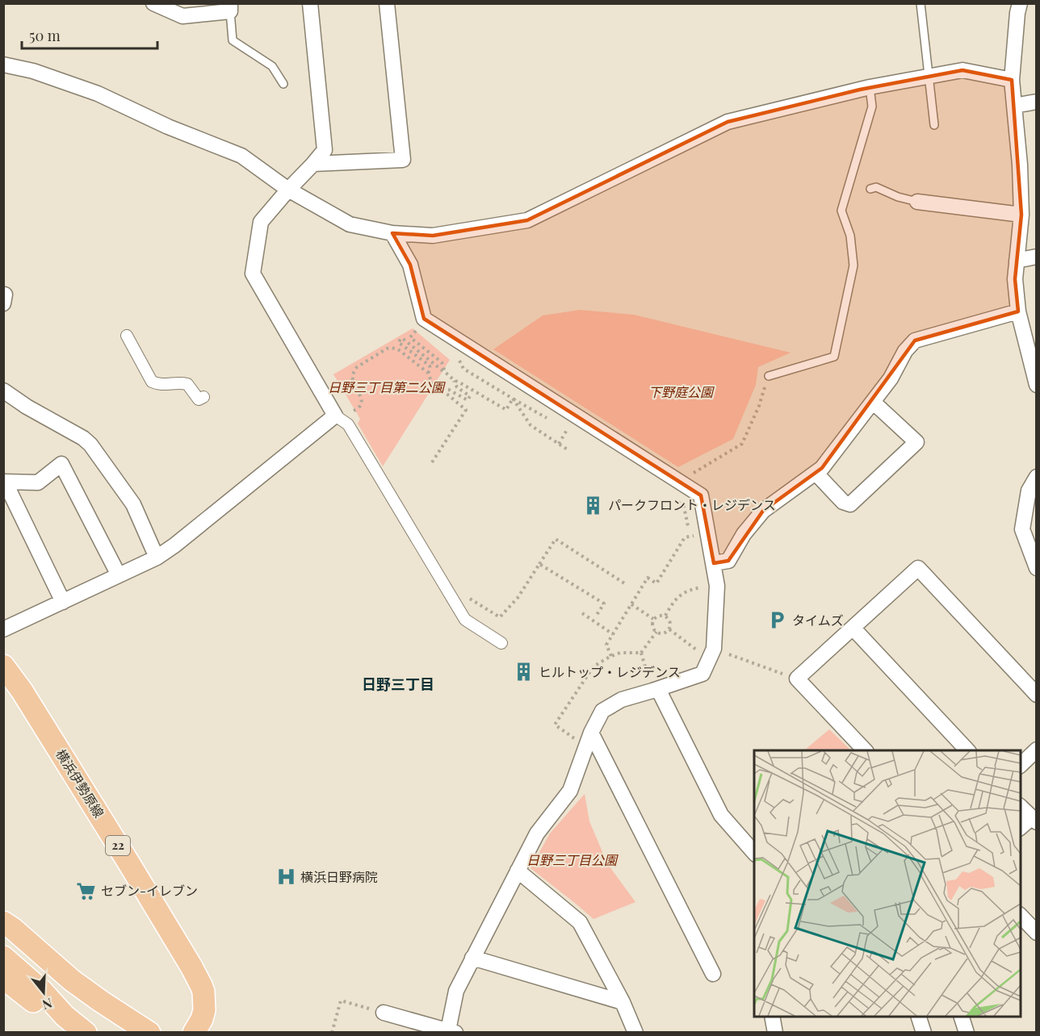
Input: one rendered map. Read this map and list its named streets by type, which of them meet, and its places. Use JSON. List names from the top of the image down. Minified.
{"streets":{"main road":["横浜伊勢原線","22"]},"districts":["日野三丁目"],"parks":["日野三丁目第二公園","下野庭公園","日野三丁目公園"],"places":{"building":["パークフロント・レジデンス","ヒルトップ・レジデンス"],"parking":["タイムズ"],"hospital":["横浜日野病院"],"supermarket":["セブン-イレブン"]},"scale_bar":"50 m","north":"bottom"}
